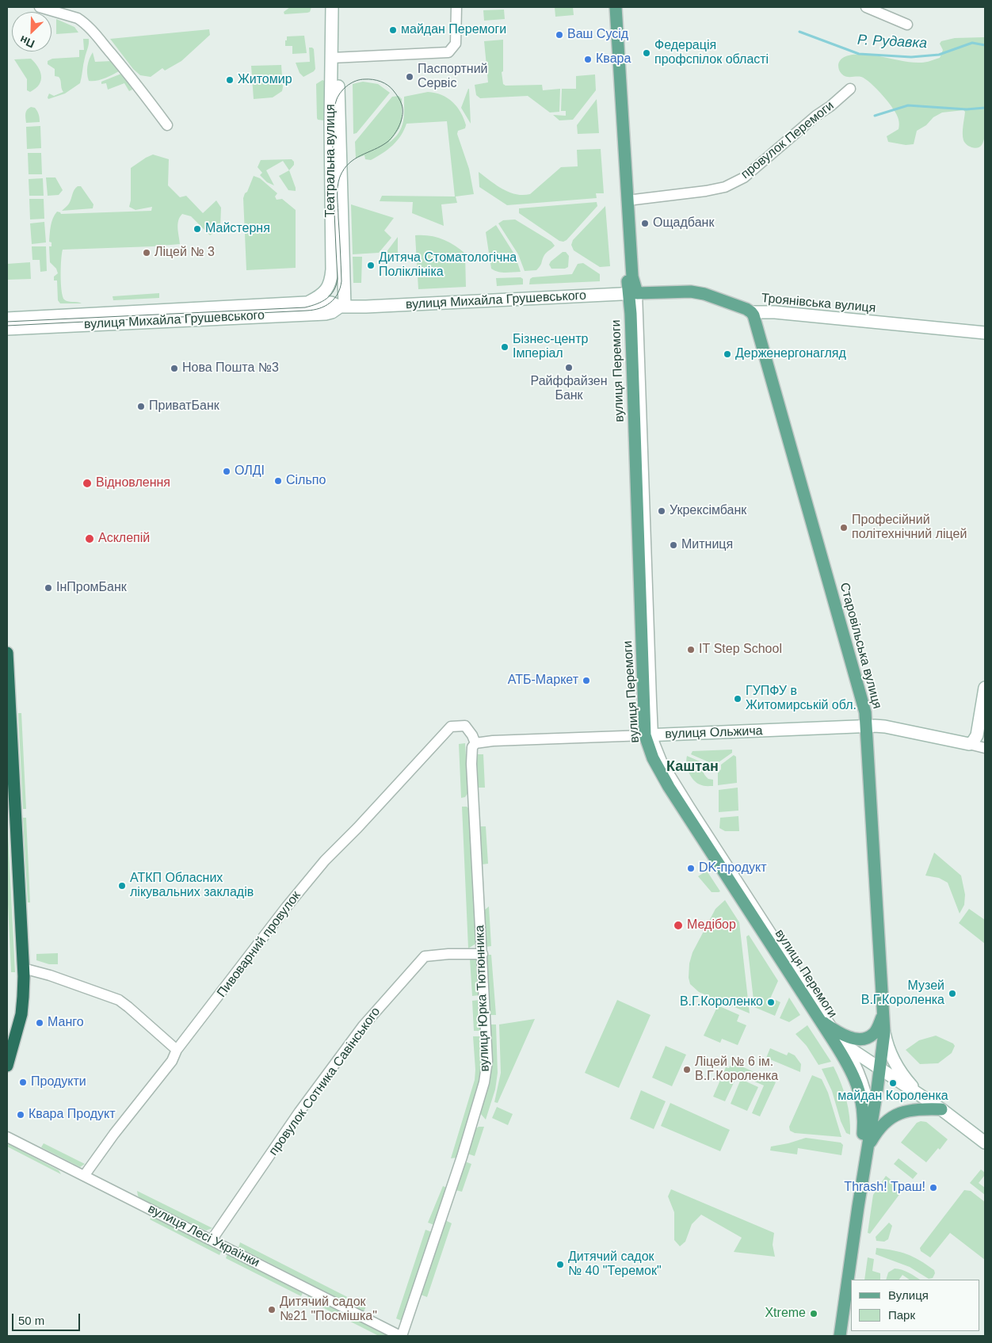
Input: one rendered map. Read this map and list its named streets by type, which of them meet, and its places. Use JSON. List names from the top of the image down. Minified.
{"streets":{"main road":["Троянівська вулиця","вулиця Перемоги","Старовільська вулиця"],"street":["провулок Перемоги","Театральна вулиця","вулиця Михайла Грушевського","вулиця Ольжича","Пивоварний провулок","вулиця Юрка Тютюнника","провулок Сотника Савінського","вулиця Лесі Українки"]},"crossings":[["провулок Перемоги","вулиця Перемоги"],["Театральна вулиця","вулиця Михайла Грушевського"],["вулиця Михайла Грушевського","Троянівська вулиця"],["вулиця Михайла Грушевського","вулиця Перемоги"],["Троянівська вулиця","вулиця Перемоги"],["Троянівська вулиця","Старовільська вулиця"],["вулиця Перемоги","вулиця Ольжича"],["Старовільська вулиця","вулиця Ольжича"],["вулиця Ольжича","Пивоварний провулок"],["вулиця Ольжича","вулиця Юрка Тютюнника"],["Пивоварний провулок","вулиця Юрка Тютюнника"],["Пивоварний провулок","вулиця Лесі Українки"],["вулиця Юрка Тютюнника","провулок Сотника Савінського"],["вулиця Юрка Тютюнника","вулиця Лесі Українки"],["провулок Сотника Савінського","вулиця Лесі Українки"]],"districts":["Каштан"],"water":["Р. Рудавка"],"places":["майдан Перемоги","Ваш Сусід","Федерація профспілок області","Квара","Паспортний Сервіс","Житомир","Ощадбанк","Майстерня","Ліцей № 3","Дитяча Стоматологічна Поліклініка","Бізнес-центр Імперіал","Держенергонагляд","Райффайзен Банк","Нова Пошта №3","ПриватБанк","ОЛДІ","Сільпо","Відновлення","Укрексімбанк","Професійний політехнічний ліцей","Асклепій","Митниця","ІнПромБанк","IT Step School","АТБ-Маркет","ГУПФУ в Житомирській обл.","DK-продукт","АТКП Обласних лікувальних закладів","Медібор","Музей В.Г.Короленка","В.Г.Короленко","Манго","Ліцей № 6 ім. В.Г.Короленка","Продукти","майдан Короленка","Квара Продукт","Thrash! Траш!","Дитячий садок № 40 \"Теремок\"","Дитячий садок №21 \"Посмішка\"","Xtreme"],"legend":["Вулиця","Парк"],"scale_bar":"50 m","north":"bottom left"}
